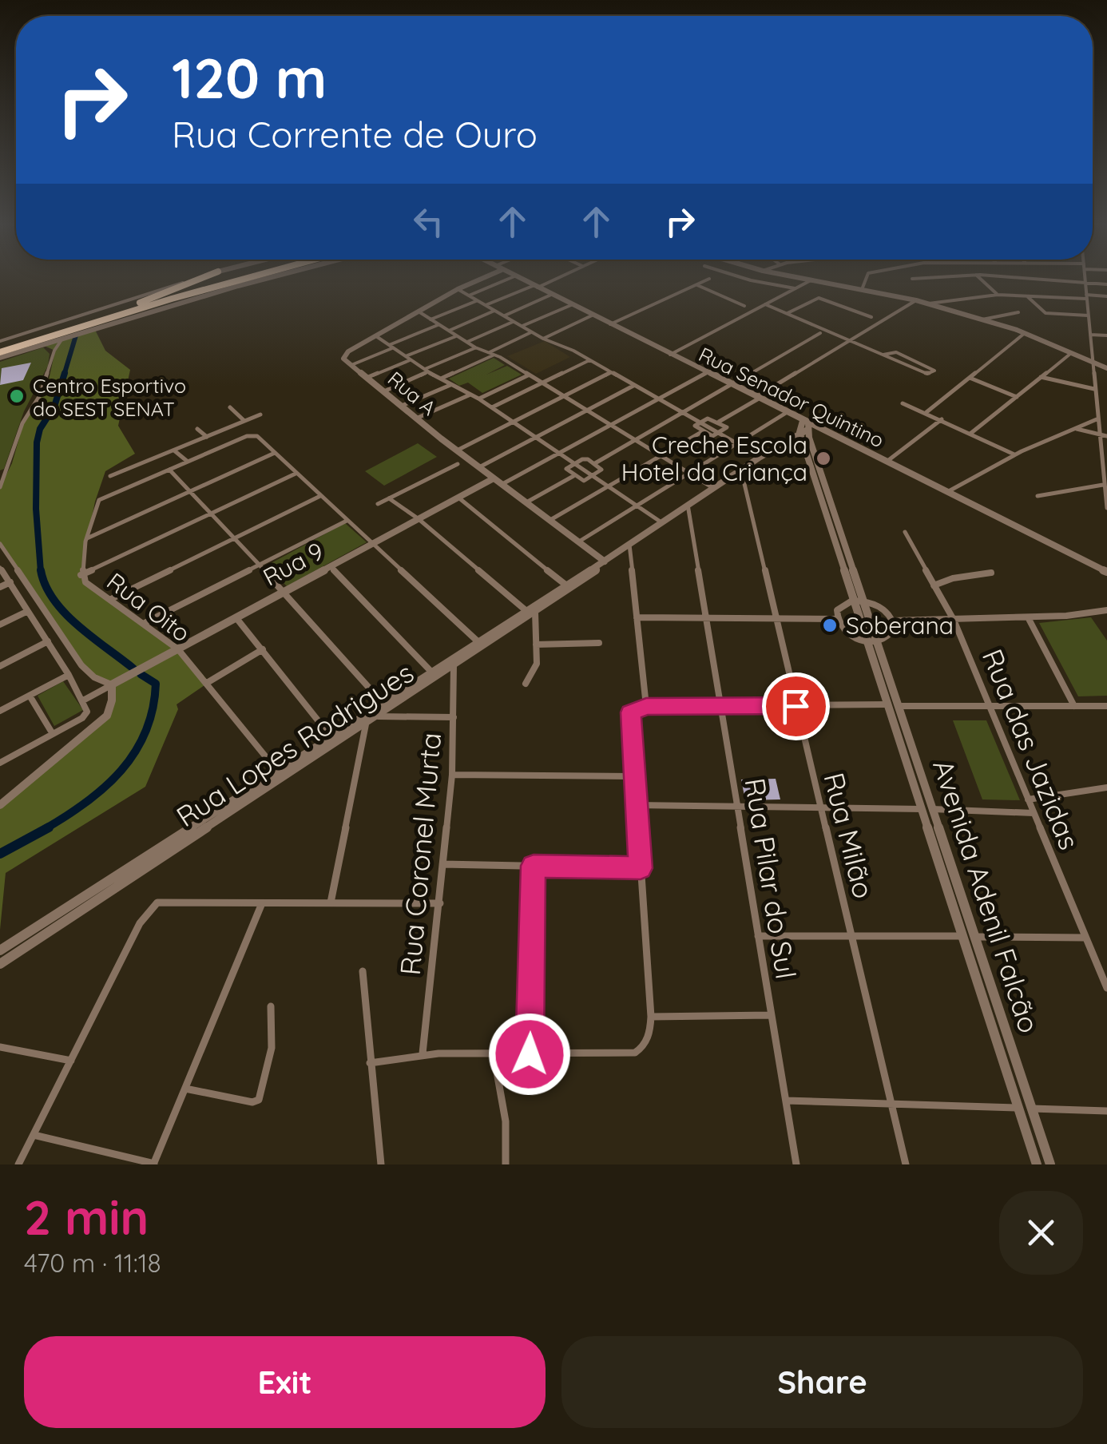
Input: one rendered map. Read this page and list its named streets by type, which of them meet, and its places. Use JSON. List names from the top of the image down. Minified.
{"streets":{"street":["Rua A","Rua Senador Quintino","Rua 9","Rua Oito","Rua Lopes Rodrigues","Rua das Jazidas","Rua Milão","Rua Coronel Murta","Rua Pilar do Sul","Avenida Adenil Falcão"]},"crossings":[["Rua A","Rua 9"],["Rua A","Rua Lopes Rodrigues"],["Rua Senador Quintino","Rua Lopes Rodrigues"],["Rua Senador Quintino","Avenida Adenil Falcão"],["Rua 9","Rua Oito"],["Rua Oito","Rua Lopes Rodrigues"],["Rua Lopes Rodrigues","Rua Milão"],["Rua Lopes Rodrigues","Rua Coronel Murta"],["Rua Lopes Rodrigues","Rua Pilar do Sul"],["Rua Lopes Rodrigues","Avenida Adenil Falcão"]],"places":["Centro Esportivo do SEST SENAT","Creche Escola Hotel da Criança","Soberana"],"page":{"turn":["120 m","Rua Corrente de Ouro"],"heading":["2 min","470 m · 11:18"],"buttons":["Exit","Share"]}}
